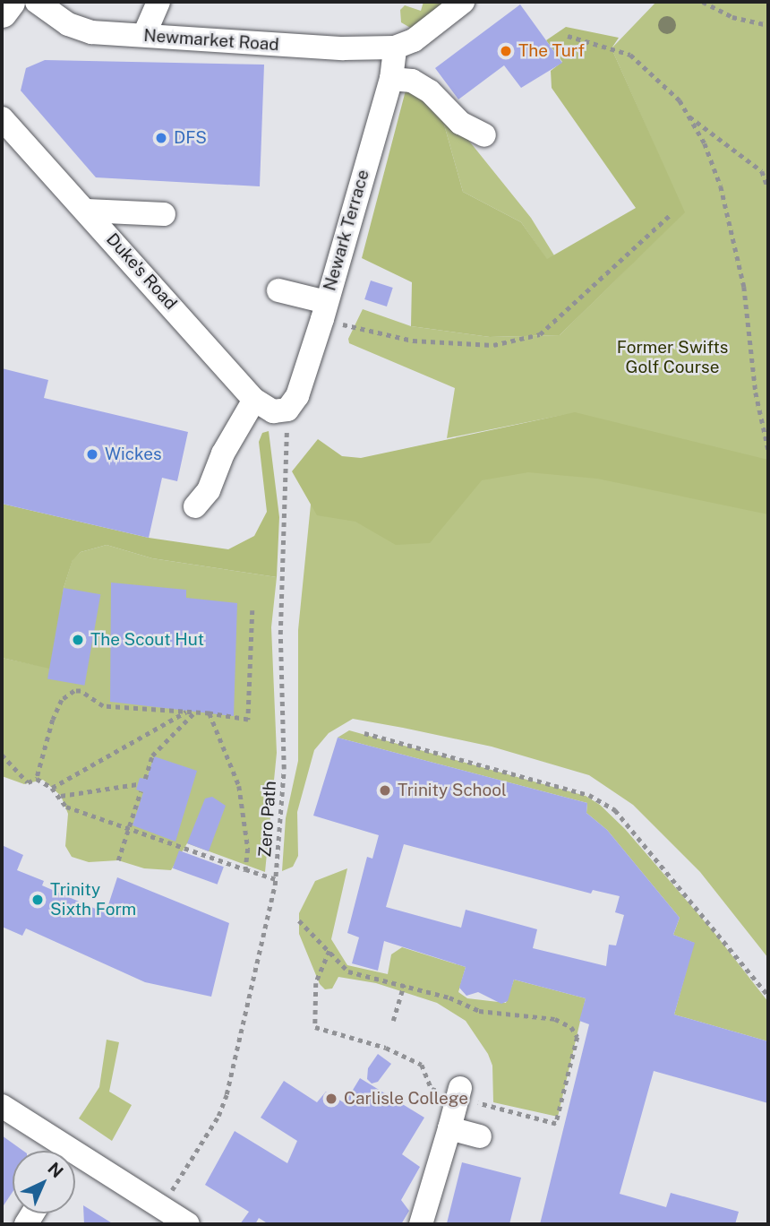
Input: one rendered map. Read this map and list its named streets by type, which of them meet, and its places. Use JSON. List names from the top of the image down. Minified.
{"streets":{"street":["Newmarket Road","Newark Terrace","Duke's Road"],"path":["Zero Path"]},"crossings":[["Newmarket Road","Newark Terrace"],["Newark Terrace","Duke's Road"],["Newark Terrace","Zero Path"],["Duke's Road","Zero Path"]],"parks":["Former Swifts Golf Course"],"places":["The Turf","DFS","Wickes","The Scout Hut","Trinity School","Trinity Sixth Form","Carlisle College"],"north":"top right"}
